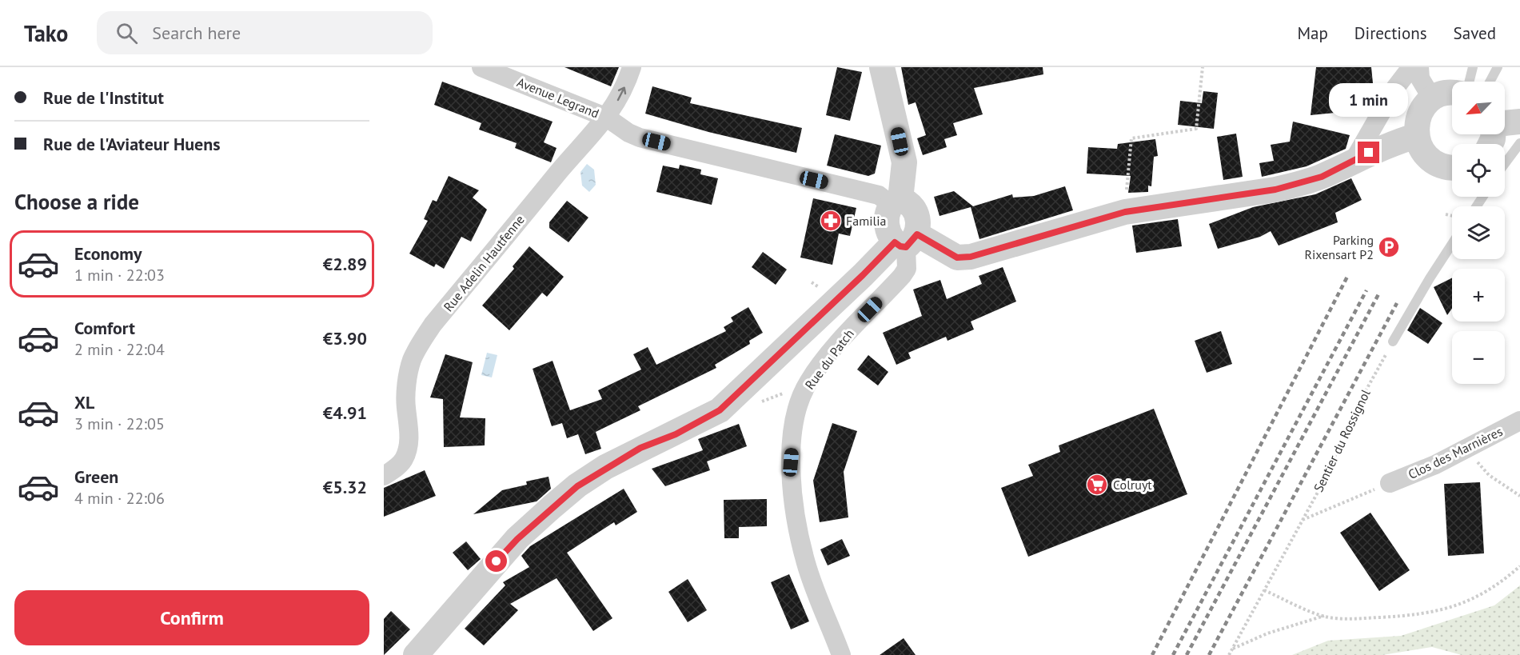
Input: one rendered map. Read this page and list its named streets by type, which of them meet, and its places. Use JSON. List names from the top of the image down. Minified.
{"streets":{"street":["Avenue Legrand","Rue Adelin Hautfenne","Rue du Patch","Clos des Marnières"],"path":["Sentier du Rossignol"]},"crossings":[["Avenue Legrand","Rue Adelin Hautfenne"]],"places":{"pharmacy":["Familia"],"parking":["Parking Rixensart P2"],"supermarket":["Colruyt"]},"north":"bottom left","page":{"header":"Tako","search":"Search here","nav":["Map","Directions","Saved"],"banner":["Rue de l'Institut","Rue de l'Aviateur Huens"],"map_buttons":["+","−"],"bubble":"1 min","heading":"Choose a ride","list":[{"name":"Economy","note":"1 min · 22:03","value":"€2.89"},{"name":"Comfort","note":"2 min · 22:04","value":"€3.90"},{"name":"XL","note":"3 min · 22:05","value":"€4.91"},{"name":"Green","note":"4 min · 22:06","value":"€5.32"}],"buttons":"Confirm"}}
